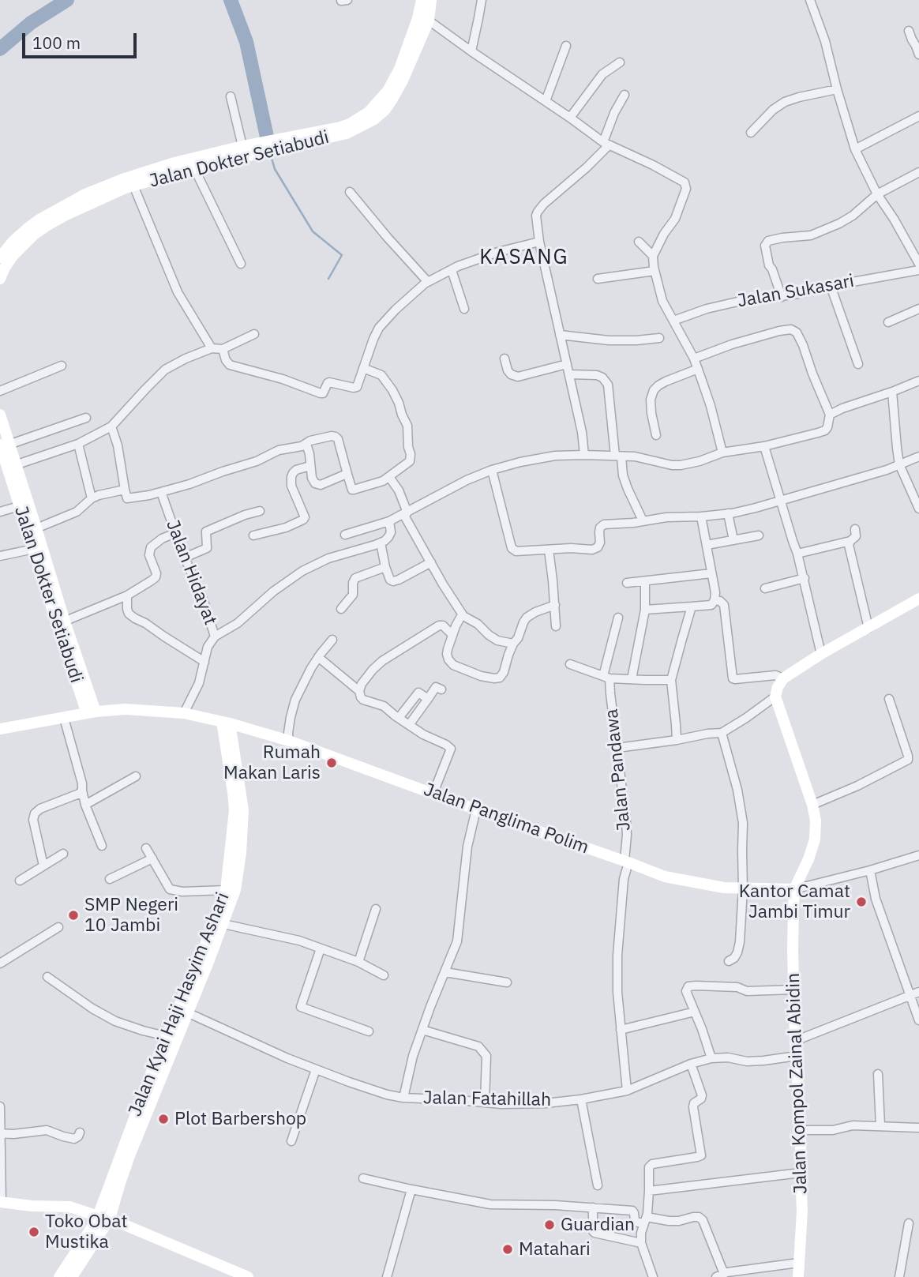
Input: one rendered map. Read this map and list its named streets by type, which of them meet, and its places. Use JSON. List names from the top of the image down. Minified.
{"streets":{"street":["Jalan Dokter Setiabudi","Jalan Sukasari","Jalan Hidayat","Jalan Pandawa","Jalan Panglima Polim","Jalan Kyai Haji Hasyim Ashari","Jalan Kompol Zainal Abidin","Jalan Fatahillah"]},"crossings":[["Jalan Dokter Setiabudi","Jalan Panglima Polim"],["Jalan Hidayat","Jalan Panglima Polim"],["Jalan Pandawa","Jalan Panglima Polim"],["Jalan Pandawa","Jalan Fatahillah"],["Jalan Panglima Polim","Jalan Kyai Haji Hasyim Ashari"],["Jalan Panglima Polim","Jalan Kompol Zainal Abidin"],["Jalan Kyai Haji Hasyim Ashari","Jalan Fatahillah"],["Jalan Kompol Zainal Abidin","Jalan Fatahillah"]],"districts":["KASANG"],"places":["Rumah Makan Laris","Kantor Camat Jambi Timur","SMP Negeri 10 Jambi","Plot Barbershop","Guardian","Toko Obat Mustika","Matahari"],"scale_bar":"100 m"}
